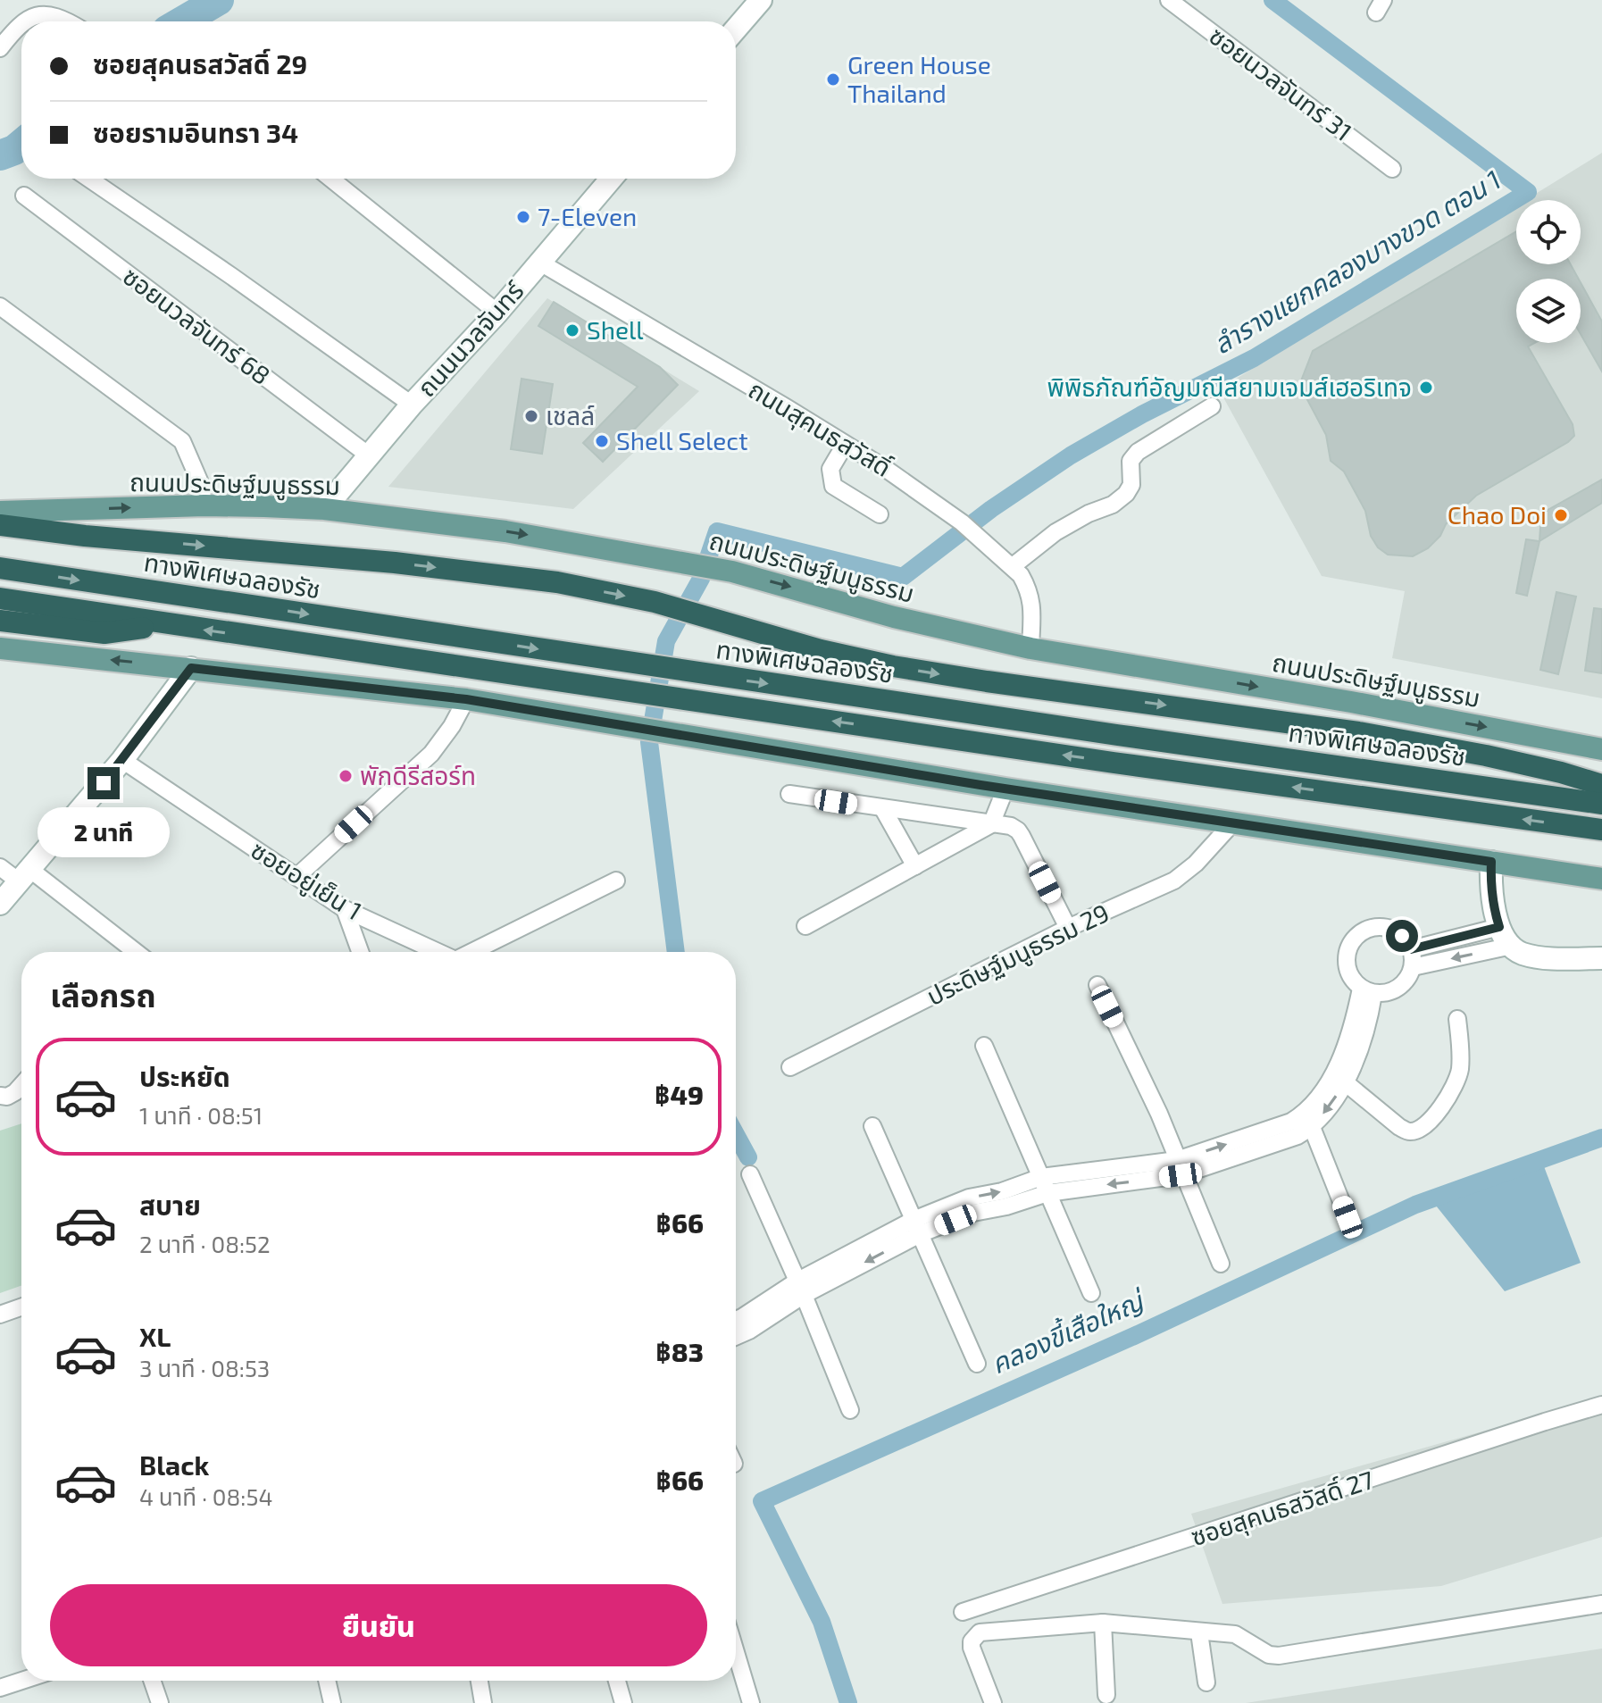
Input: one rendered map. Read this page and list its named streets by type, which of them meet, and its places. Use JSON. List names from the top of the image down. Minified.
{"streets":{"highway":["ทางพิเศษฉลองรัช"],"main road":["ถนนนวลจันทร์","ถนนประดิษฐ์มนูธรรม"],"street":["ซอยนวลจันทร์ 31","ซอยนวลจันทร์ 68","ถนนสุคนธสวัสดิ์","ซอยอยู่เย็น 1","ประดิษฐ์มนูธรรม 29","ซอยสุคนธสวัสดิ์ 27"]},"crossings":[["ซอยนวลจันทร์ 68","ถนนนวลจันทร์"],["ถนนนวลจันทร์","ถนนสุคนธสวัสดิ์"],["ถนนนวลจันทร์","ถนนประดิษฐ์มนูธรรม"],["ถนนสุคนธสวัสดิ์","ถนนประดิษฐ์มนูธรรม"]],"water":["ลำรางแยกคลองบางขวด ตอน 1","คลองขี้เสือใหญ่"],"places":["Green House Thailand","7-Eleven","Shell","พิพิธภัณฑ์อัญมณีสยามเจมส์เฮอริเทจ","เชลล์","Shell Select","Chao Doi","พักดีรีสอร์ท"],"page":{"banner":["ซอยสุคนธสวัสดิ์ 29","ซอยรามอินทรา 34"],"bubble":"2 นาที","heading":"เลือกรถ","list":[{"name":"ประหยัด","note":"1 นาที · 08:51","value":"฿49"},{"name":"สบาย","note":"2 นาที · 08:52","value":"฿66"},{"name":"XL","note":"3 นาที · 08:53","value":"฿83"},{"name":"Black","note":"4 นาที · 08:54","value":"฿66"}],"buttons":"ยืนยัน"}}
